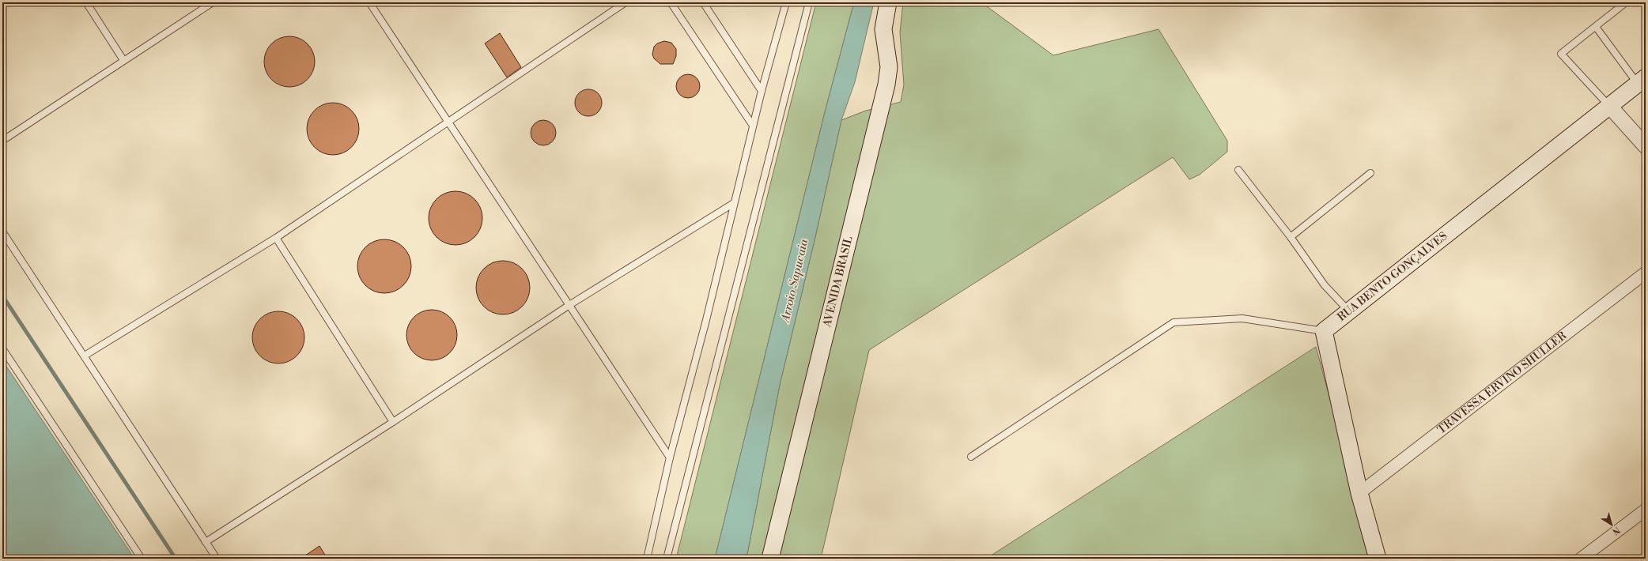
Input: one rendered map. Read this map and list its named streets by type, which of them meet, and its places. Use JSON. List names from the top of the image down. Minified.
{"streets":{"main road":["RUA BENTO GONÇALVES","AVENIDA BRASIL"],"street":["TRAVESSA ERVINO SHULLER"]},"water":["Arroio Sapucaia"],"north":"bottom right"}
